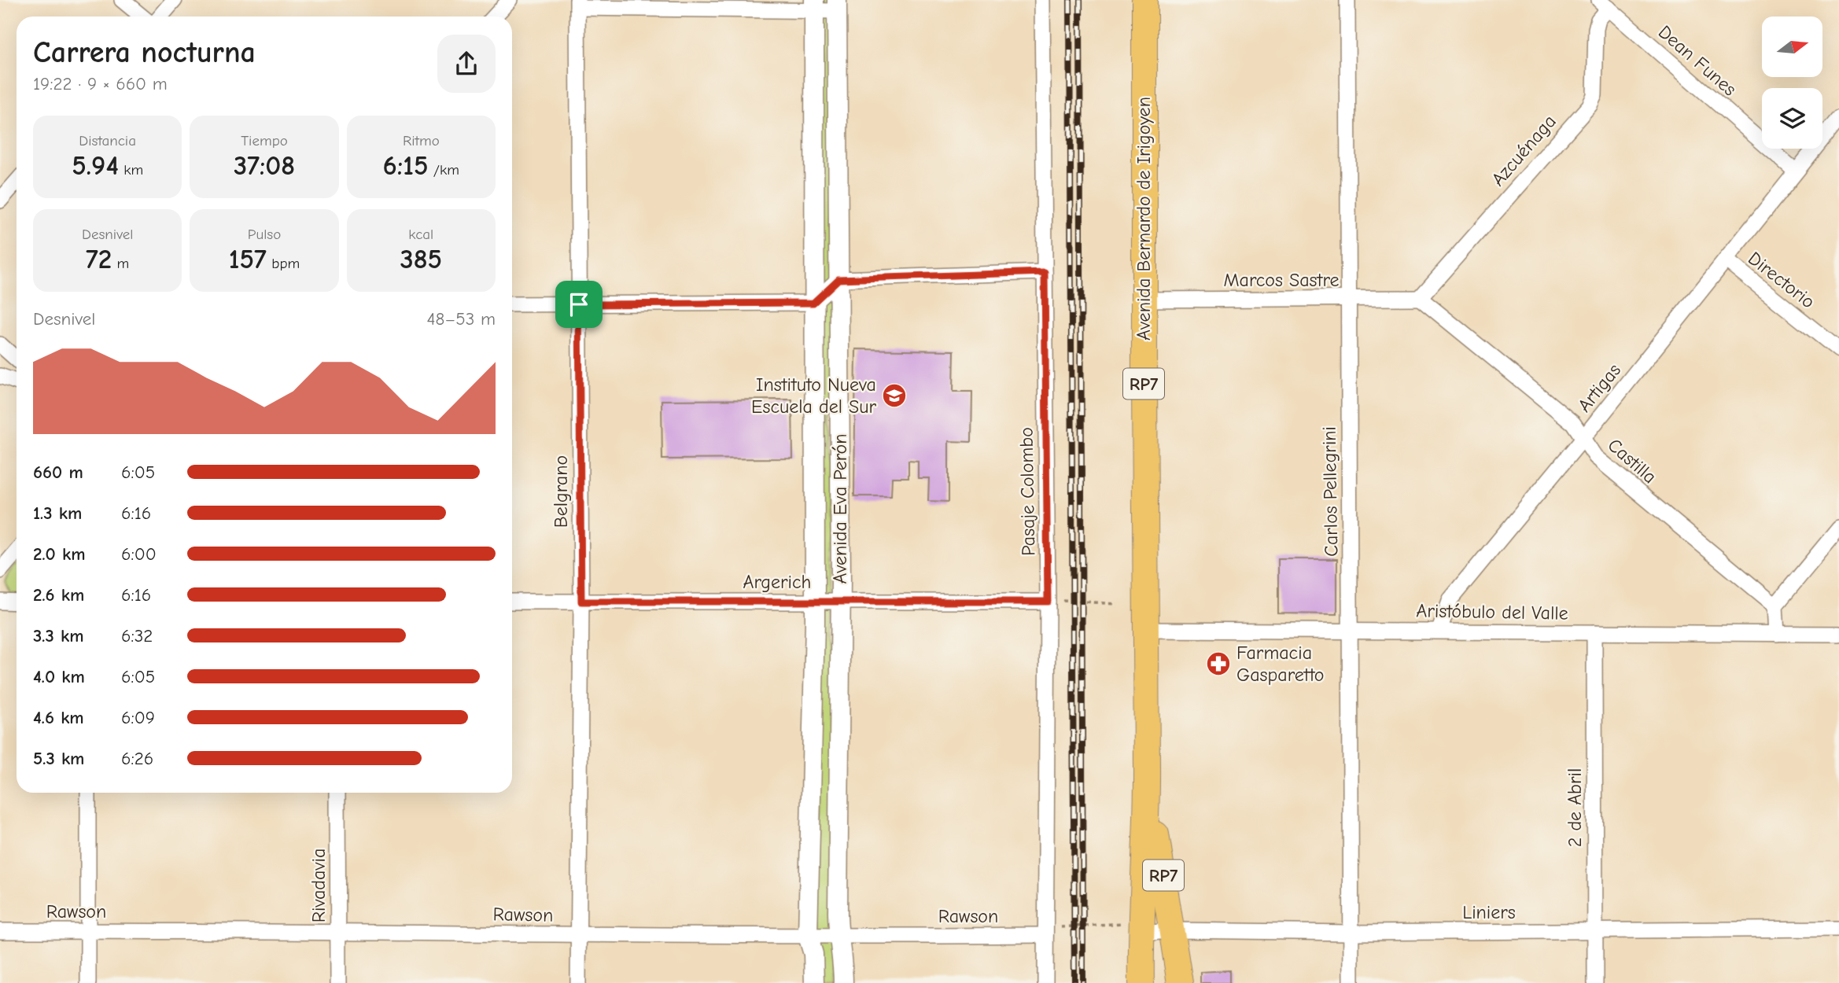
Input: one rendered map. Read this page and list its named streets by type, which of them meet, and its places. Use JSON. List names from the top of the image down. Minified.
{"streets":{"main road":["Avenida Bernardo de Irigoyen","RP7"],"street":["Dean Funes","Azcuénaga","Marcos Sastre","Directorio","Artigas","Castilla","Belgrano","Pasaje Colombo","Carlos Pellegrini","Avenida Eva Perón","Argerich","Aristóbulo del Valle","2 de Abril","Rivadavia","Rawson","Liniers"]},"crossings":[["Dean Funes","Azcuénaga"],["Dean Funes","Artigas"],["Azcuénaga","Marcos Sastre"],["Azcuénaga","Castilla"],["Avenida Bernardo de Irigoyen","Marcos Sastre"],["Avenida Bernardo de Irigoyen","RP7"],["Avenida Bernardo de Irigoyen","Aristóbulo del Valle"],["Marcos Sastre","Castilla"],["Marcos Sastre","Carlos Pellegrini"],["Directorio","Artigas"],["RP7","Liniers"],["Artigas","Castilla"],["Artigas","Aristóbulo del Valle"],["Belgrano","Argerich"],["Belgrano","Rawson"],["Pasaje Colombo","Argerich"],["Pasaje Colombo","Rawson"],["Carlos Pellegrini","Aristóbulo del Valle"],["Carlos Pellegrini","Liniers"],["Avenida Eva Perón","Argerich"],["Avenida Eva Perón","Rawson"],["Aristóbulo del Valle","2 de Abril"],["2 de Abril","Liniers"],["Rivadavia","Rawson"]],"places":{"school or university":["Instituto Nueva Escuela del Sur"],"pharmacy":["Farmacia Gasparetto"]},"north":"right","page":{"heading":["Carrera nocturna","19:22 · 9 × 660 m"],"stats":[["Distancia","5.94 km"],["Tiempo","37:08"],["Ritmo","6:15 /km"],["Desnivel","72 m"],["Pulso","157 bpm"],["kcal","385"]],"chart":["Desnivel","48–53 m"],"list":[{"name":"660 m","note":"6:05"},{"name":"1.3 km","note":"6:16"},{"name":"2.0 km","note":"6:00"},{"name":"2.6 km","note":"6:16"},{"name":"3.3 km","note":"6:32"},{"name":"4.0 km","note":"6:05"},{"name":"4.6 km","note":"6:09"},{"name":"5.3 km","note":"6:26"}]}}
